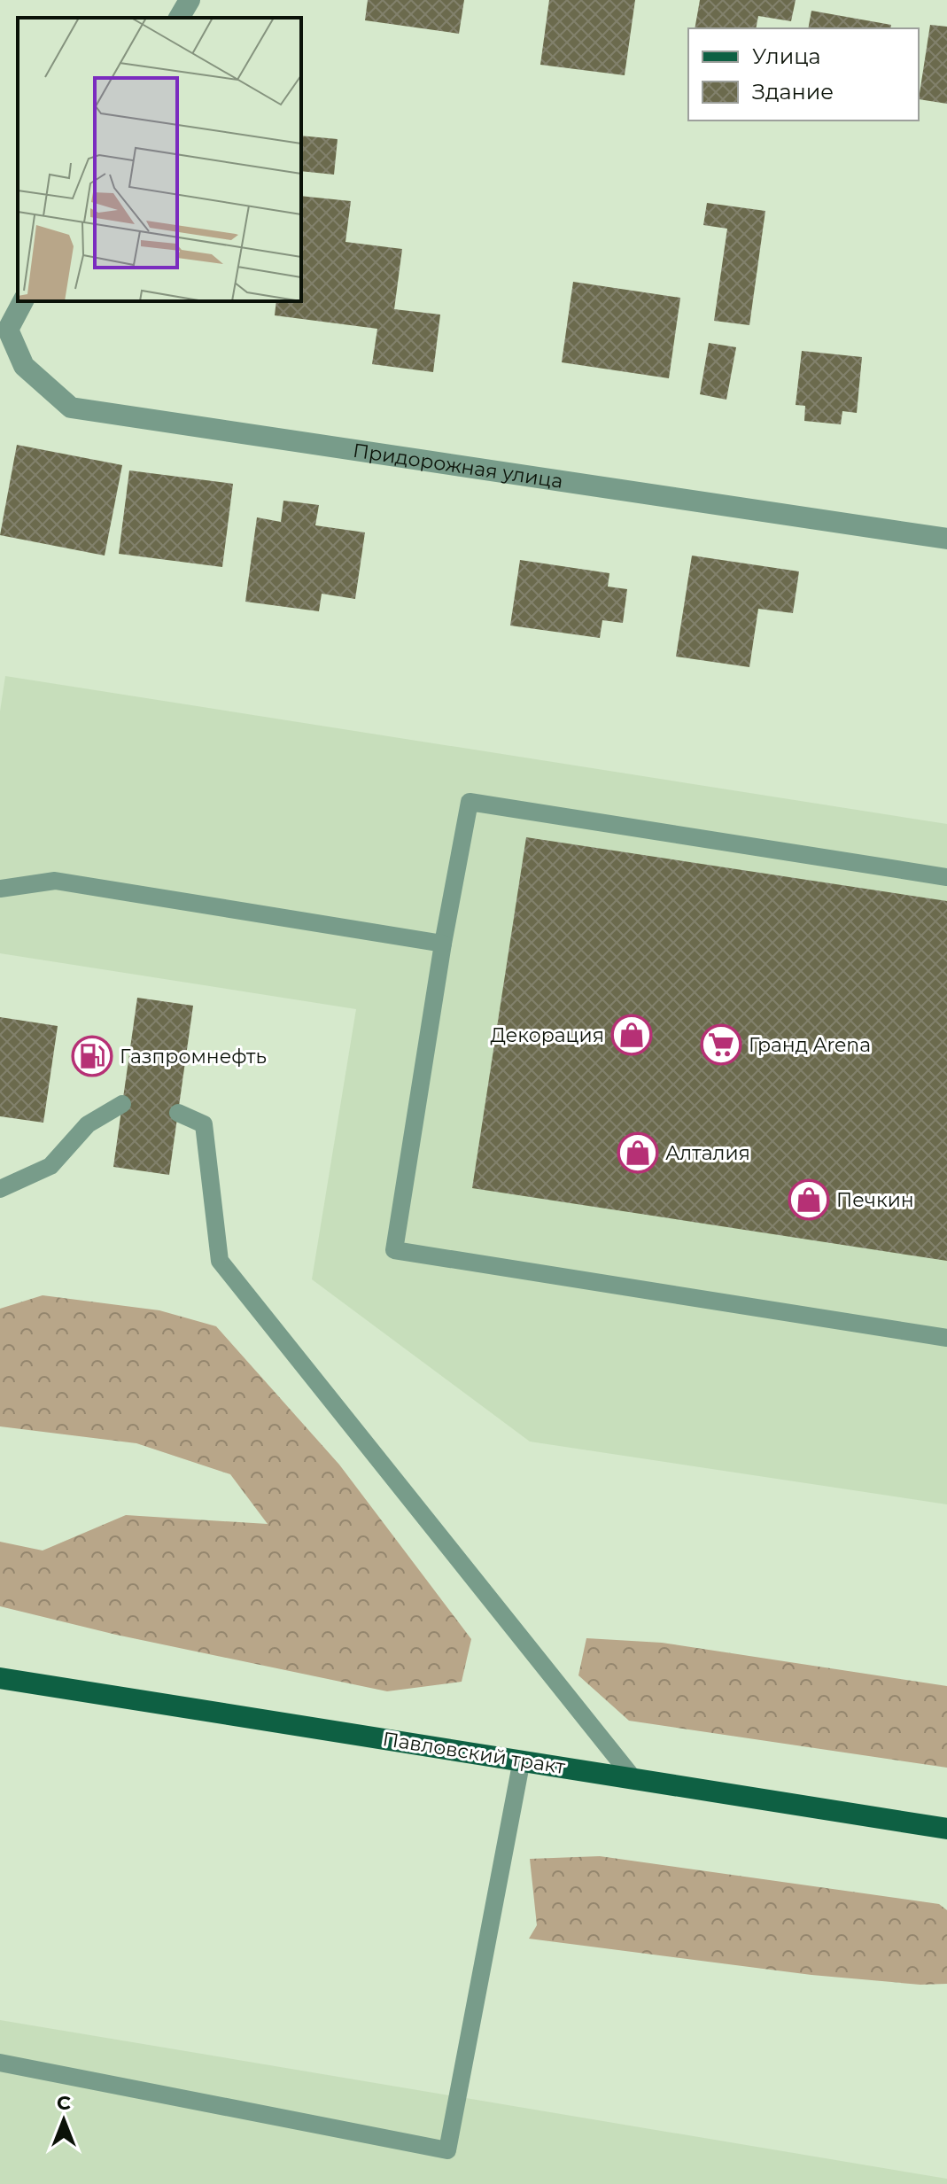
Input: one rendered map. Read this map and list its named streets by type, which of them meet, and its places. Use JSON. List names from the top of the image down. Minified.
{"streets":{"main road":["Павловский тракт"],"street":["Придорожная улица"]},"places":{"shop":["Декорация","Алталия","Печкин"],"supermarket":["Гранд Arena"],"fuel station":["Газпромнефть"]},"legend":["Улица","Здание"],"north":"top"}
